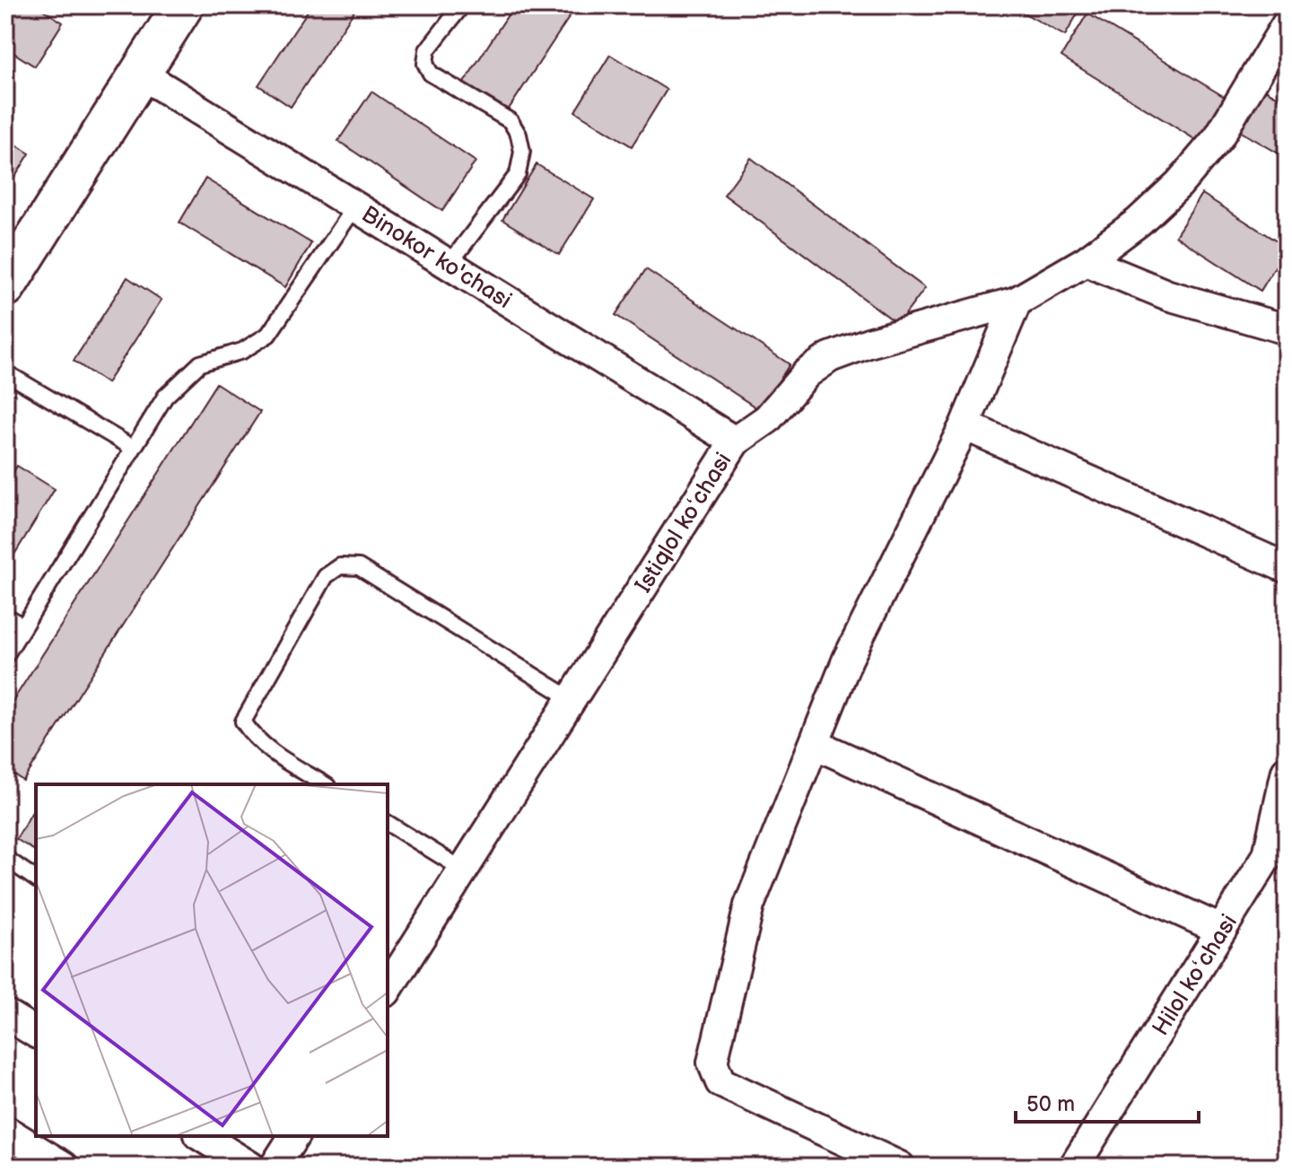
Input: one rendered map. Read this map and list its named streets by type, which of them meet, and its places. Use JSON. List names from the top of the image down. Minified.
{"streets":{"street":["Binokor ko'chasi","Istiqlol koʻchasi","Hilol koʻchasi"]},"crossings":[["Binokor ko'chasi","Istiqlol koʻchasi"]],"scale_bar":"50 m"}
